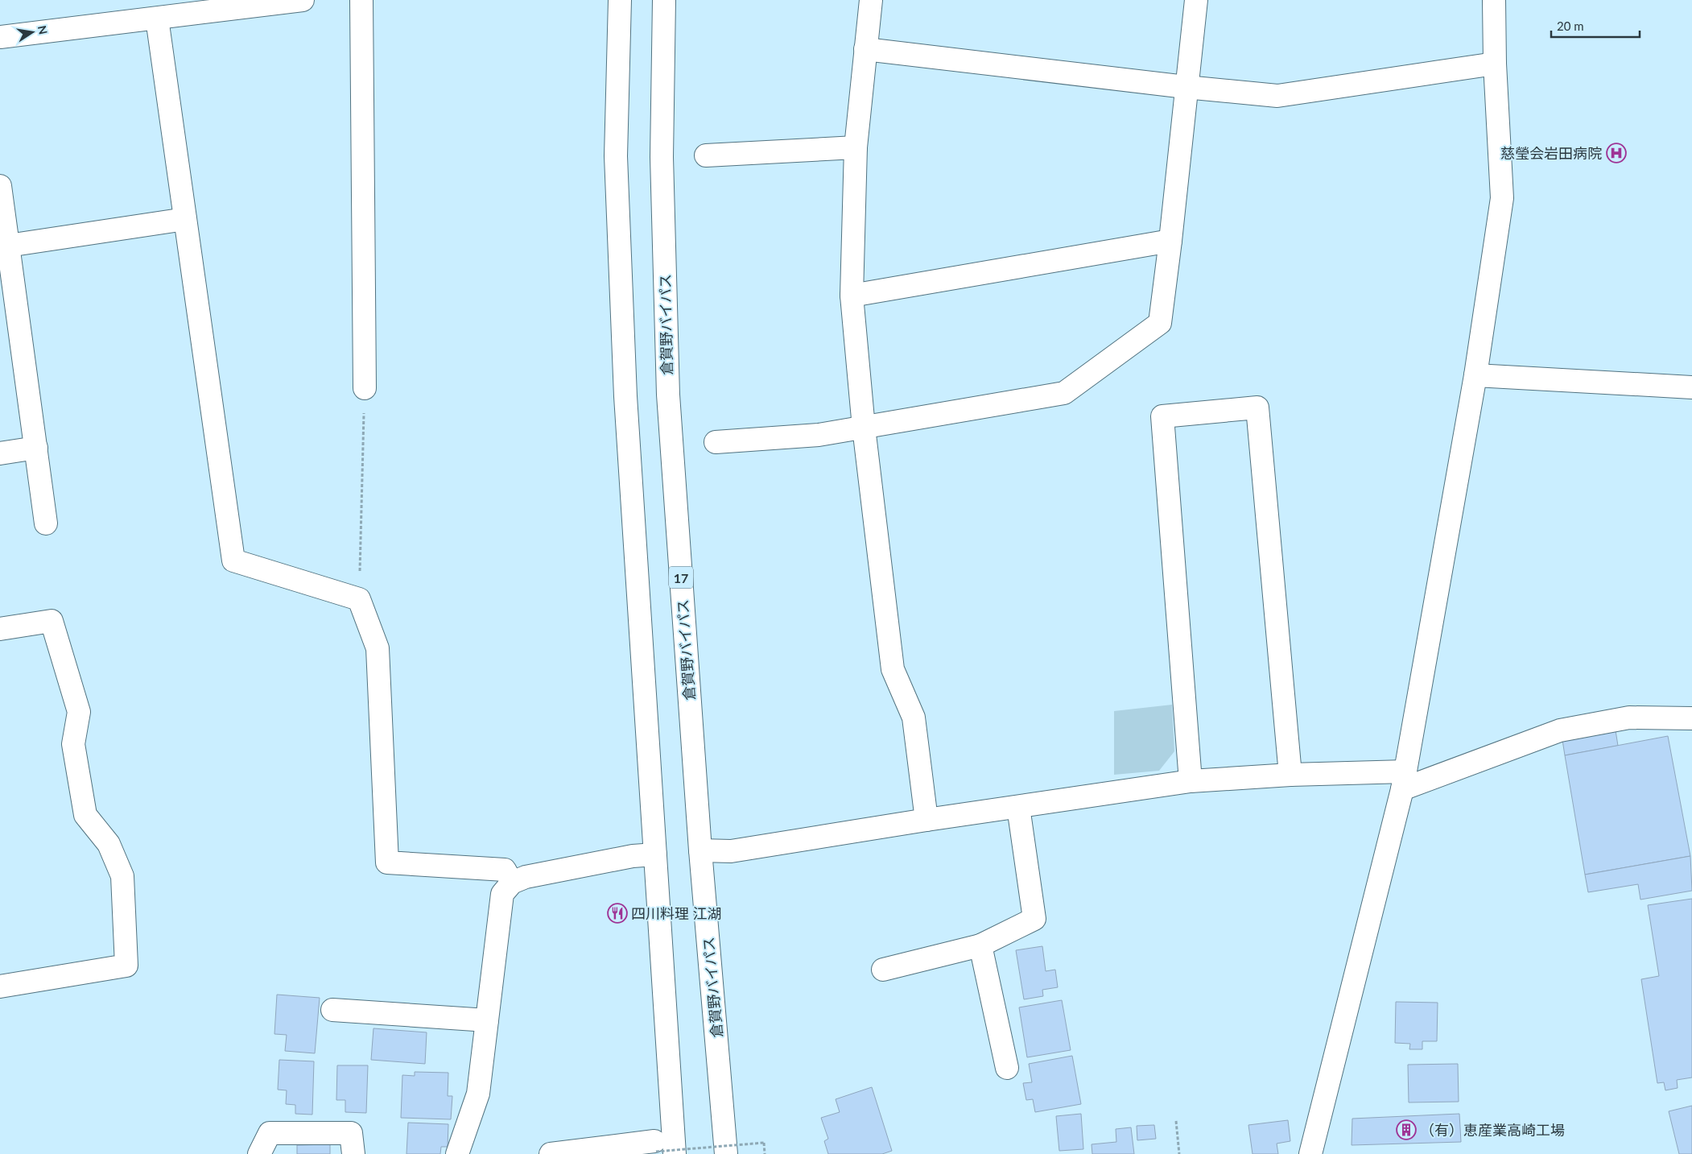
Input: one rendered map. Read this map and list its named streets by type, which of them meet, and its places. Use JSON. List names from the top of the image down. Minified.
{"streets":{"main road":["倉賀野バイパス","17"]},"places":{"hospital":["慈瑩会岩田病院"],"restaurant":["四川料理 江湖"],"building":["（有）恵産業高崎工場"]},"scale_bar":"20 m","north":"right"}
